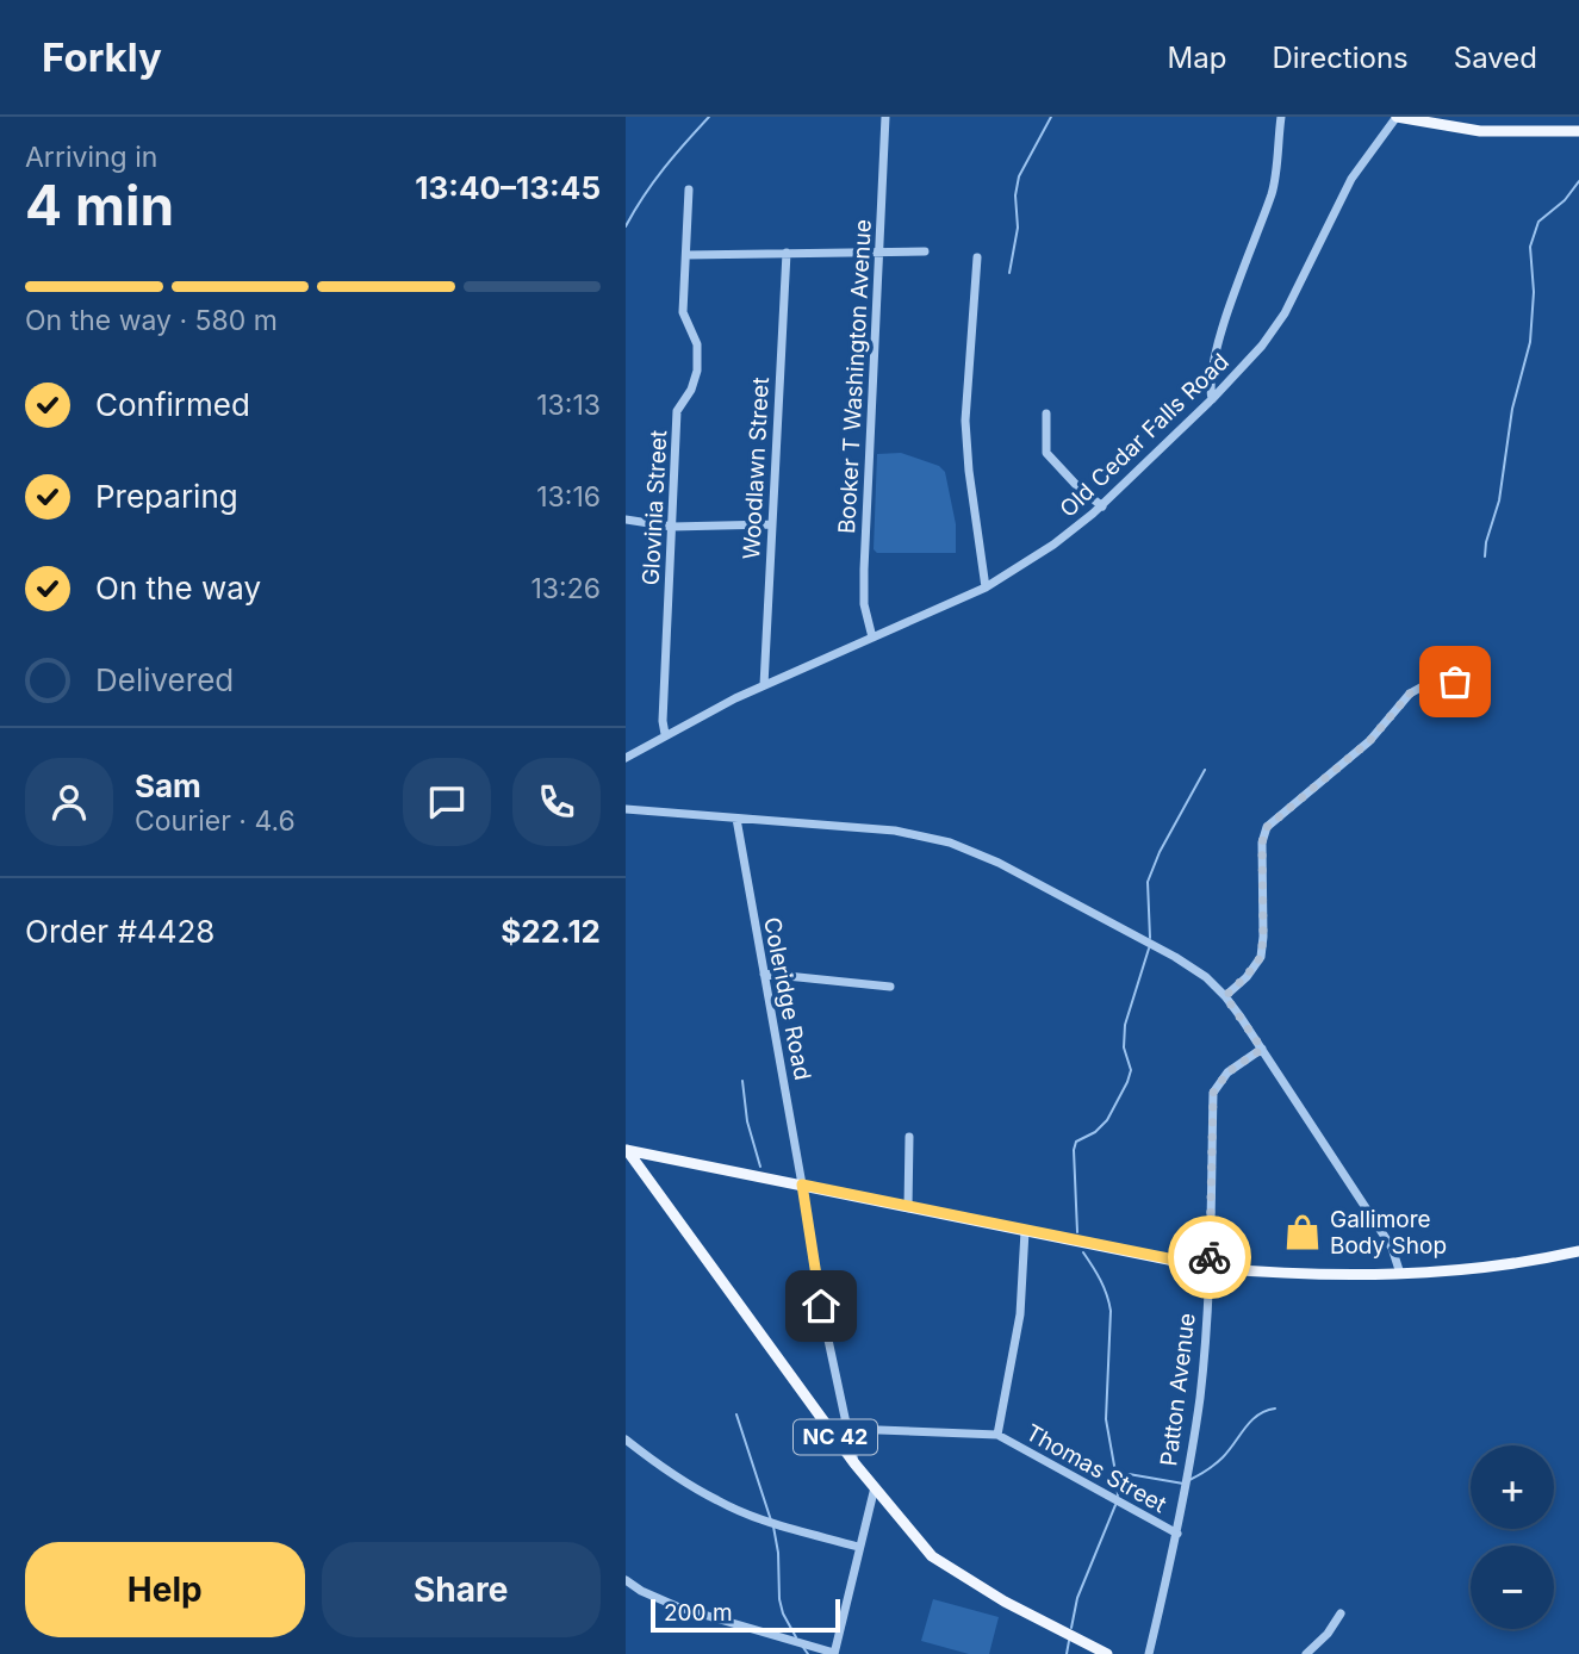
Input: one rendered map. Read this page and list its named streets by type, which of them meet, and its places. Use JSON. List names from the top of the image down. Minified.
{"streets":{"main road":["NC 42"],"street":["Booker T Washington Avenue","Old Cedar Falls Road","Woodlawn Street","Glovinia Street","Coleridge Road","Patton Avenue","Thomas Street"]},"crossings":[["Booker T Washington Avenue","Old Cedar Falls Road"],["Old Cedar Falls Road","Woodlawn Street"],["Old Cedar Falls Road","Glovinia Street"],["Coleridge Road","NC 42"],["Coleridge Road","Thomas Street"],["Patton Avenue","Thomas Street"]],"places":{"shop":["Gallimore Body Shop"]},"scale_bar":"200 m","page":{"header":"Forkly","nav":["Map","Directions","Saved"],"heading":["4 min","Arriving in","13:40–13:45"],"panel":["Sam","Courier · 4.6","Order #4428","$22.12"],"bar":"On the way · 580 m","list":[["Confirmed","13:13"],["Preparing","13:16"],["On the way","13:26"],"Delivered"],"map_buttons":["+","−"],"buttons":["Help","Share"],"scale":"200 m"}}
